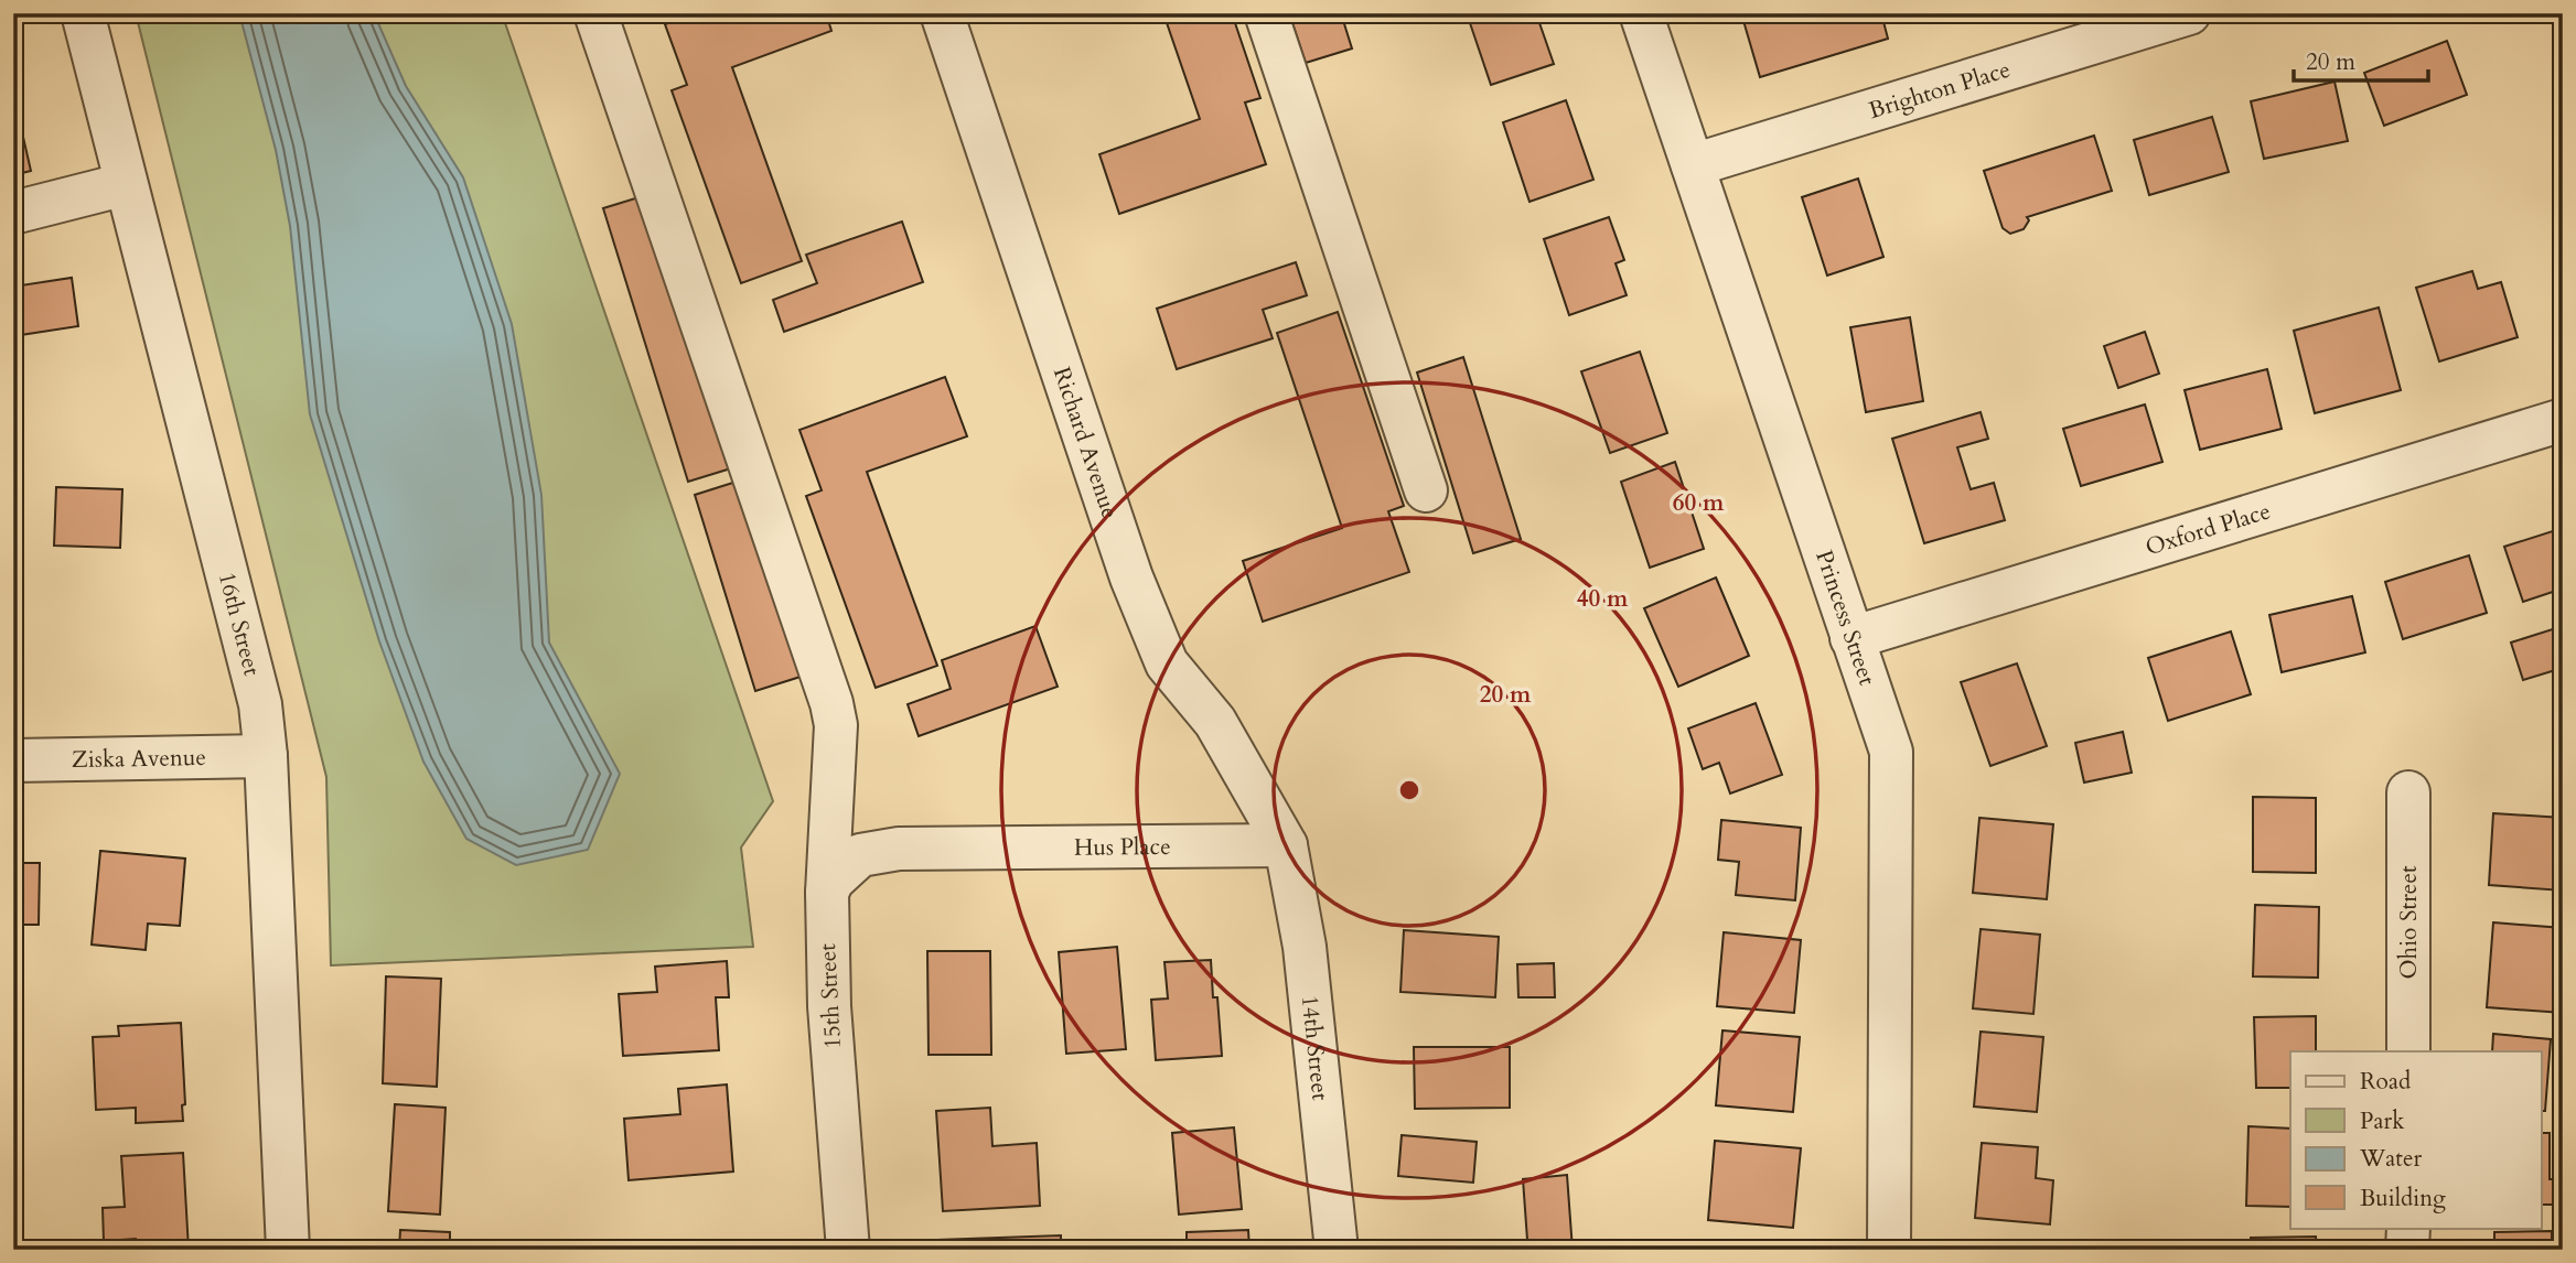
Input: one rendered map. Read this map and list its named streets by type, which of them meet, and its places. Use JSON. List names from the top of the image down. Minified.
{"streets":{"street":["Brighton Place","Richard Avenue","Oxford Place","Princess Street","16th Street","Ziska Avenue","Hus Place","Ohio Street","15th Street","14th Street"]},"crossings":[["Brighton Place","Princess Street"],["Richard Avenue","Hus Place"],["Richard Avenue","14th Street"],["Oxford Place","Princess Street"],["16th Street","Ziska Avenue"],["Hus Place","15th Street"],["Hus Place","14th Street"]],"legend":["Road","Park","Water","Building"],"scale_bar":"20 m","rings":["60 m","40 m","20 m"]}
